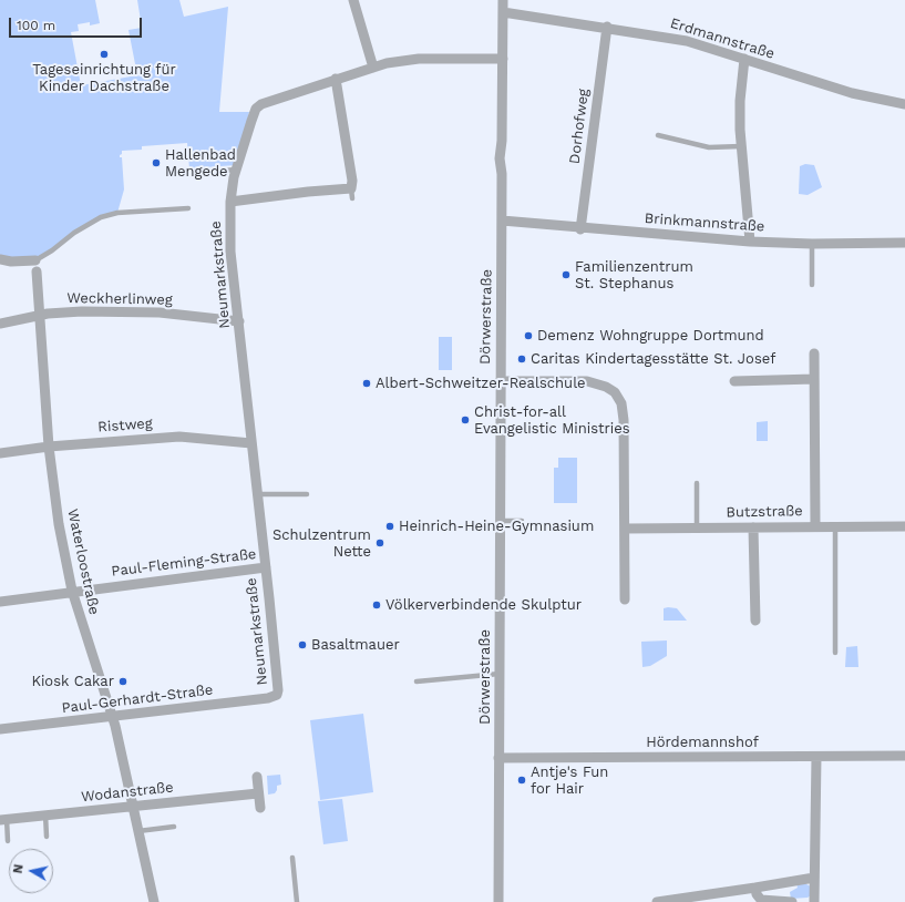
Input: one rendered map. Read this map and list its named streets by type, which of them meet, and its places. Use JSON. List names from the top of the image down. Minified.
{"streets":{"street":["Erdmannstraße","Dorhofweg","Brinkmannstraße","Neumarkstraße","Weckherlinweg","Dörwerstraße","Ristweg","Butzstraße","Waterloostraße","Paul-Fleming-Straße","Paul-Gerhardt-Straße","Hördemannshof","Wodanstraße"]},"crossings":[["Erdmannstraße","Dorhofweg"],["Erdmannstraße","Dörwerstraße"],["Dorhofweg","Brinkmannstraße"],["Brinkmannstraße","Dörwerstraße"],["Neumarkstraße","Weckherlinweg"],["Neumarkstraße","Dörwerstraße"],["Neumarkstraße","Ristweg"],["Neumarkstraße","Paul-Fleming-Straße"],["Neumarkstraße","Paul-Gerhardt-Straße"],["Weckherlinweg","Waterloostraße"],["Dörwerstraße","Hördemannshof"],["Ristweg","Waterloostraße"],["Waterloostraße","Paul-Fleming-Straße"],["Waterloostraße","Paul-Gerhardt-Straße"],["Waterloostraße","Wodanstraße"]],"places":["Tageseinrichtung für Kinder Dachstraße","Hallenbad Mengede","Familienzentrum St. Stephanus","Demenz Wohngruppe Dortmund","Caritas Kindertagesstätte St. Josef","Albert-Schweitzer-Realschule","Christ-for-all Evangelistic Ministries","Heinrich-Heine-Gymnasium","Schulzentrum Nette","Völkerverbindende Skulptur","Basaltmauer","Kiosk Cakar","Antje's Fun for Hair"],"scale_bar":"100 m","north":"left"}
